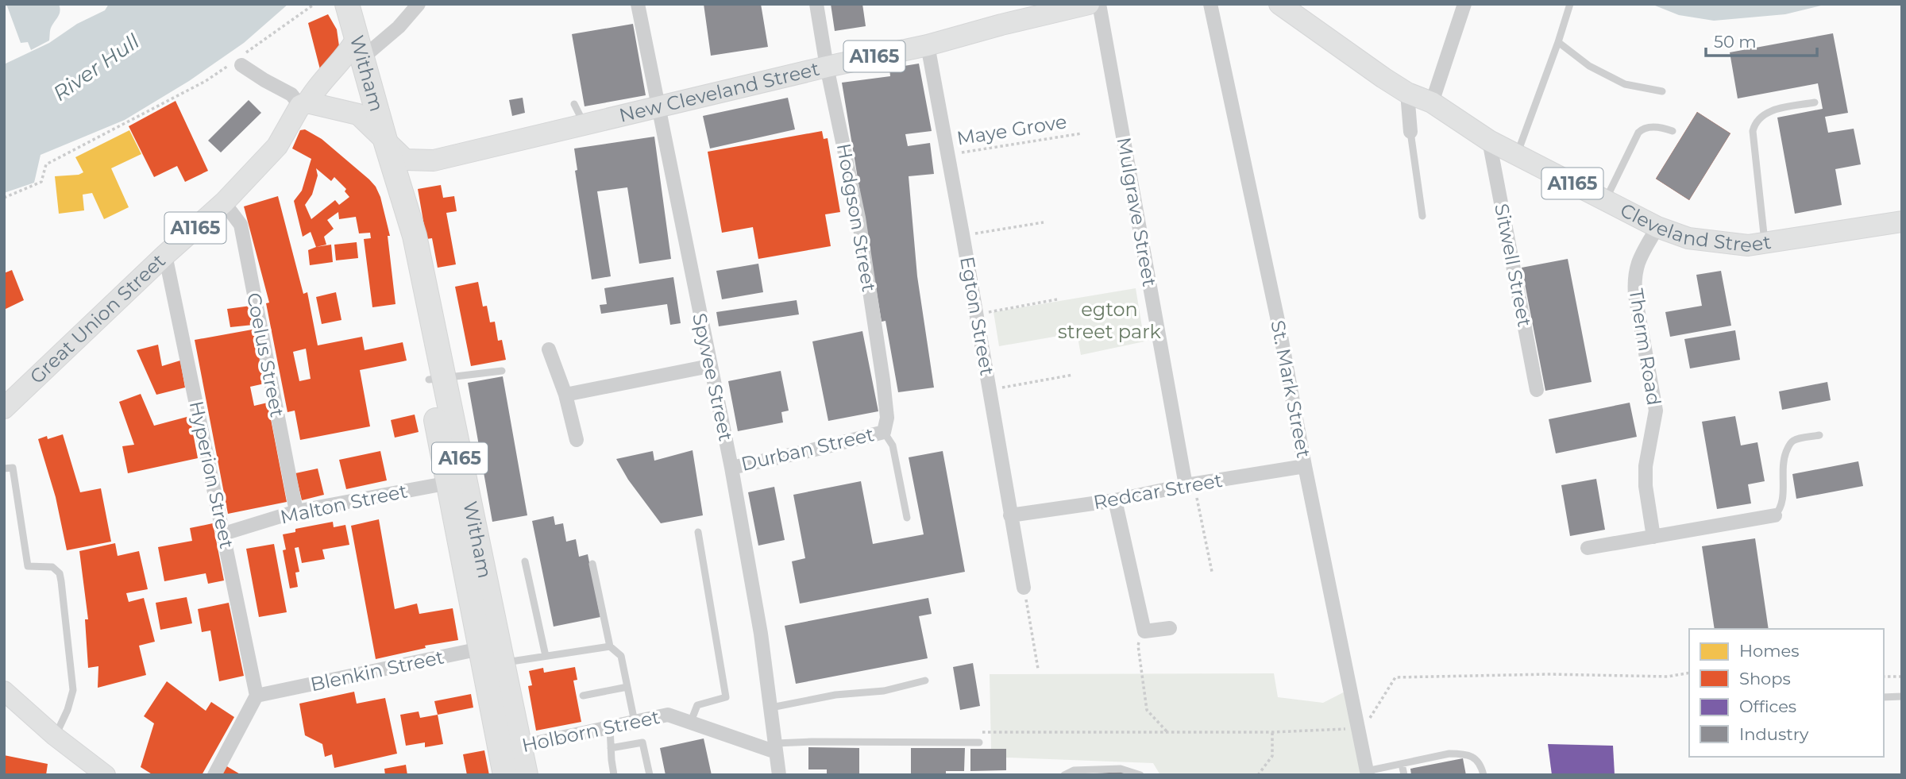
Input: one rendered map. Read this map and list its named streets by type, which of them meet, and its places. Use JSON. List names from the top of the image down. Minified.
{"streets":{"highway":["Witham","A165"],"main road":["A1165","New Cleveland Street","Cleveland Street","Great Union Street"],"street":["Mulgrave Street","Hodgson Street","Sitwell Street","Egton Street","Therm Road","Coelus Street","Spyvee Street","St. Mark Street","Durban Street","Hyperion Street","Redcar Street","Malton Street","Blenkin Street","Holborn Street"],"path":["Maye Grove"]},"crossings":[["A1165","Witham"],["A1165","New Cleveland Street"],["A1165","Great Union Street"],["Witham","New Cleveland Street"],["Witham","Malton Street"],["Witham","Blenkin Street"],["Witham","Holborn Street"],["New Cleveland Street","Hodgson Street"],["New Cleveland Street","Egton Street"],["New Cleveland Street","Spyvee Street"],["Maye Grove","Egton Street"],["Mulgrave Street","Redcar Street"],["Hodgson Street","Durban Street"],["Cleveland Street","Sitwell Street"],["Cleveland Street","Therm Road"],["Egton Street","Redcar Street"],["Great Union Street","Coelus Street"],["Great Union Street","Hyperion Street"],["Coelus Street","Malton Street"],["Spyvee Street","Durban Street"],["Spyvee Street","Holborn Street"],["St. Mark Street","Redcar Street"],["Hyperion Street","Malton Street"],["Hyperion Street","Blenkin Street"]],"water":["River Hull"],"parks":["egton street park"],"legend":["Homes","Shops","Offices","Industry"],"scale_bar":"50 m"}
